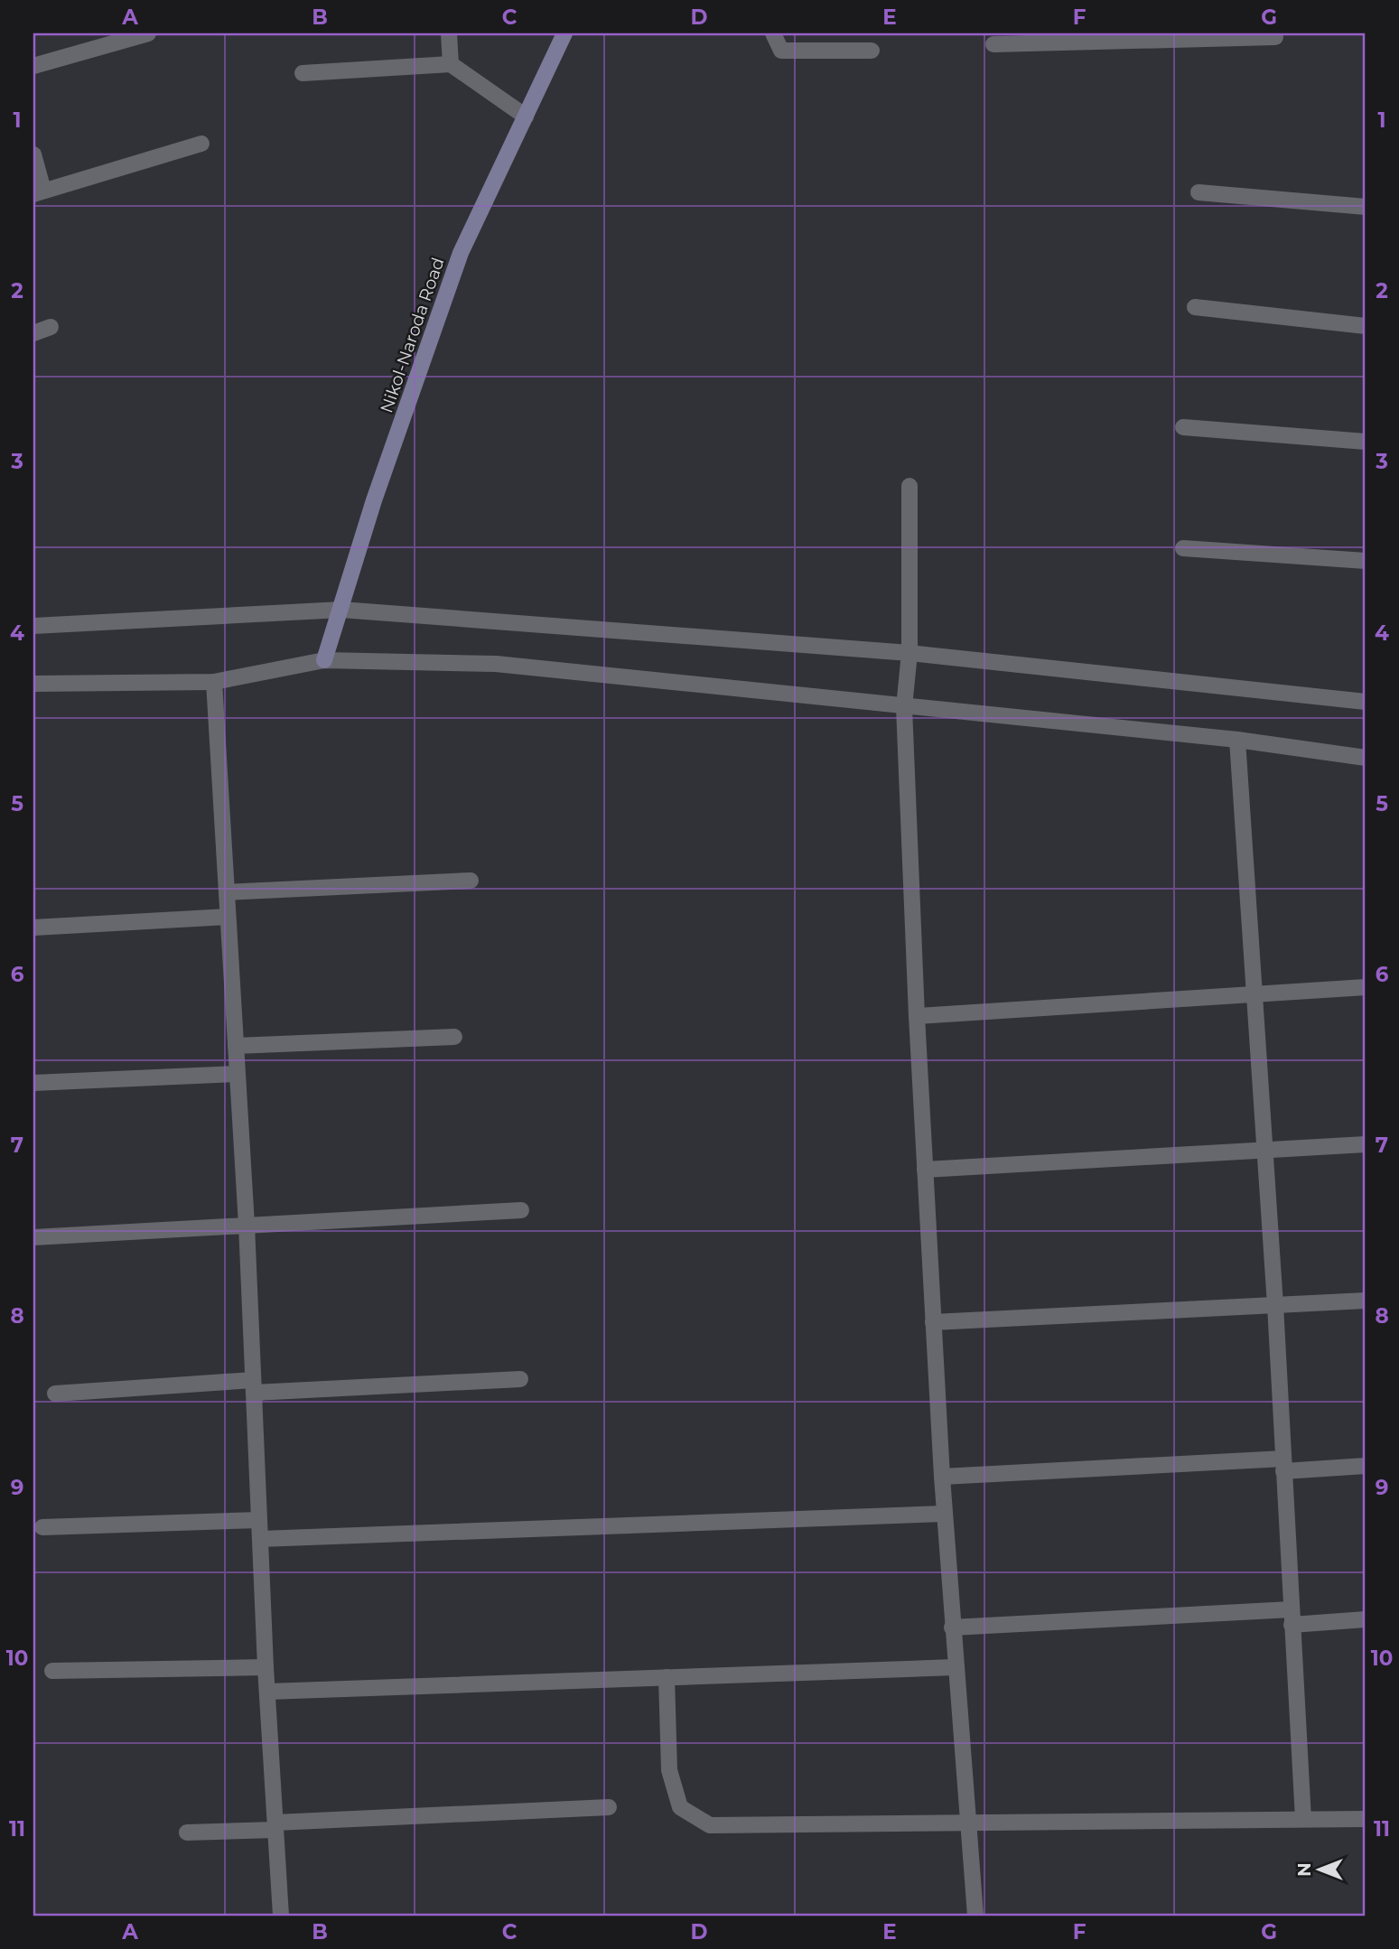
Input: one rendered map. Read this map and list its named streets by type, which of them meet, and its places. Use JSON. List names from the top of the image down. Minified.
{"streets":{"main road":["Nikol-Naroda Road"]},"north":"left","grid":{"columns":["A","B","C","D","E","F","G"],"rows":["1","2","3","4","5","6","7","8","9","10","11"]}}
